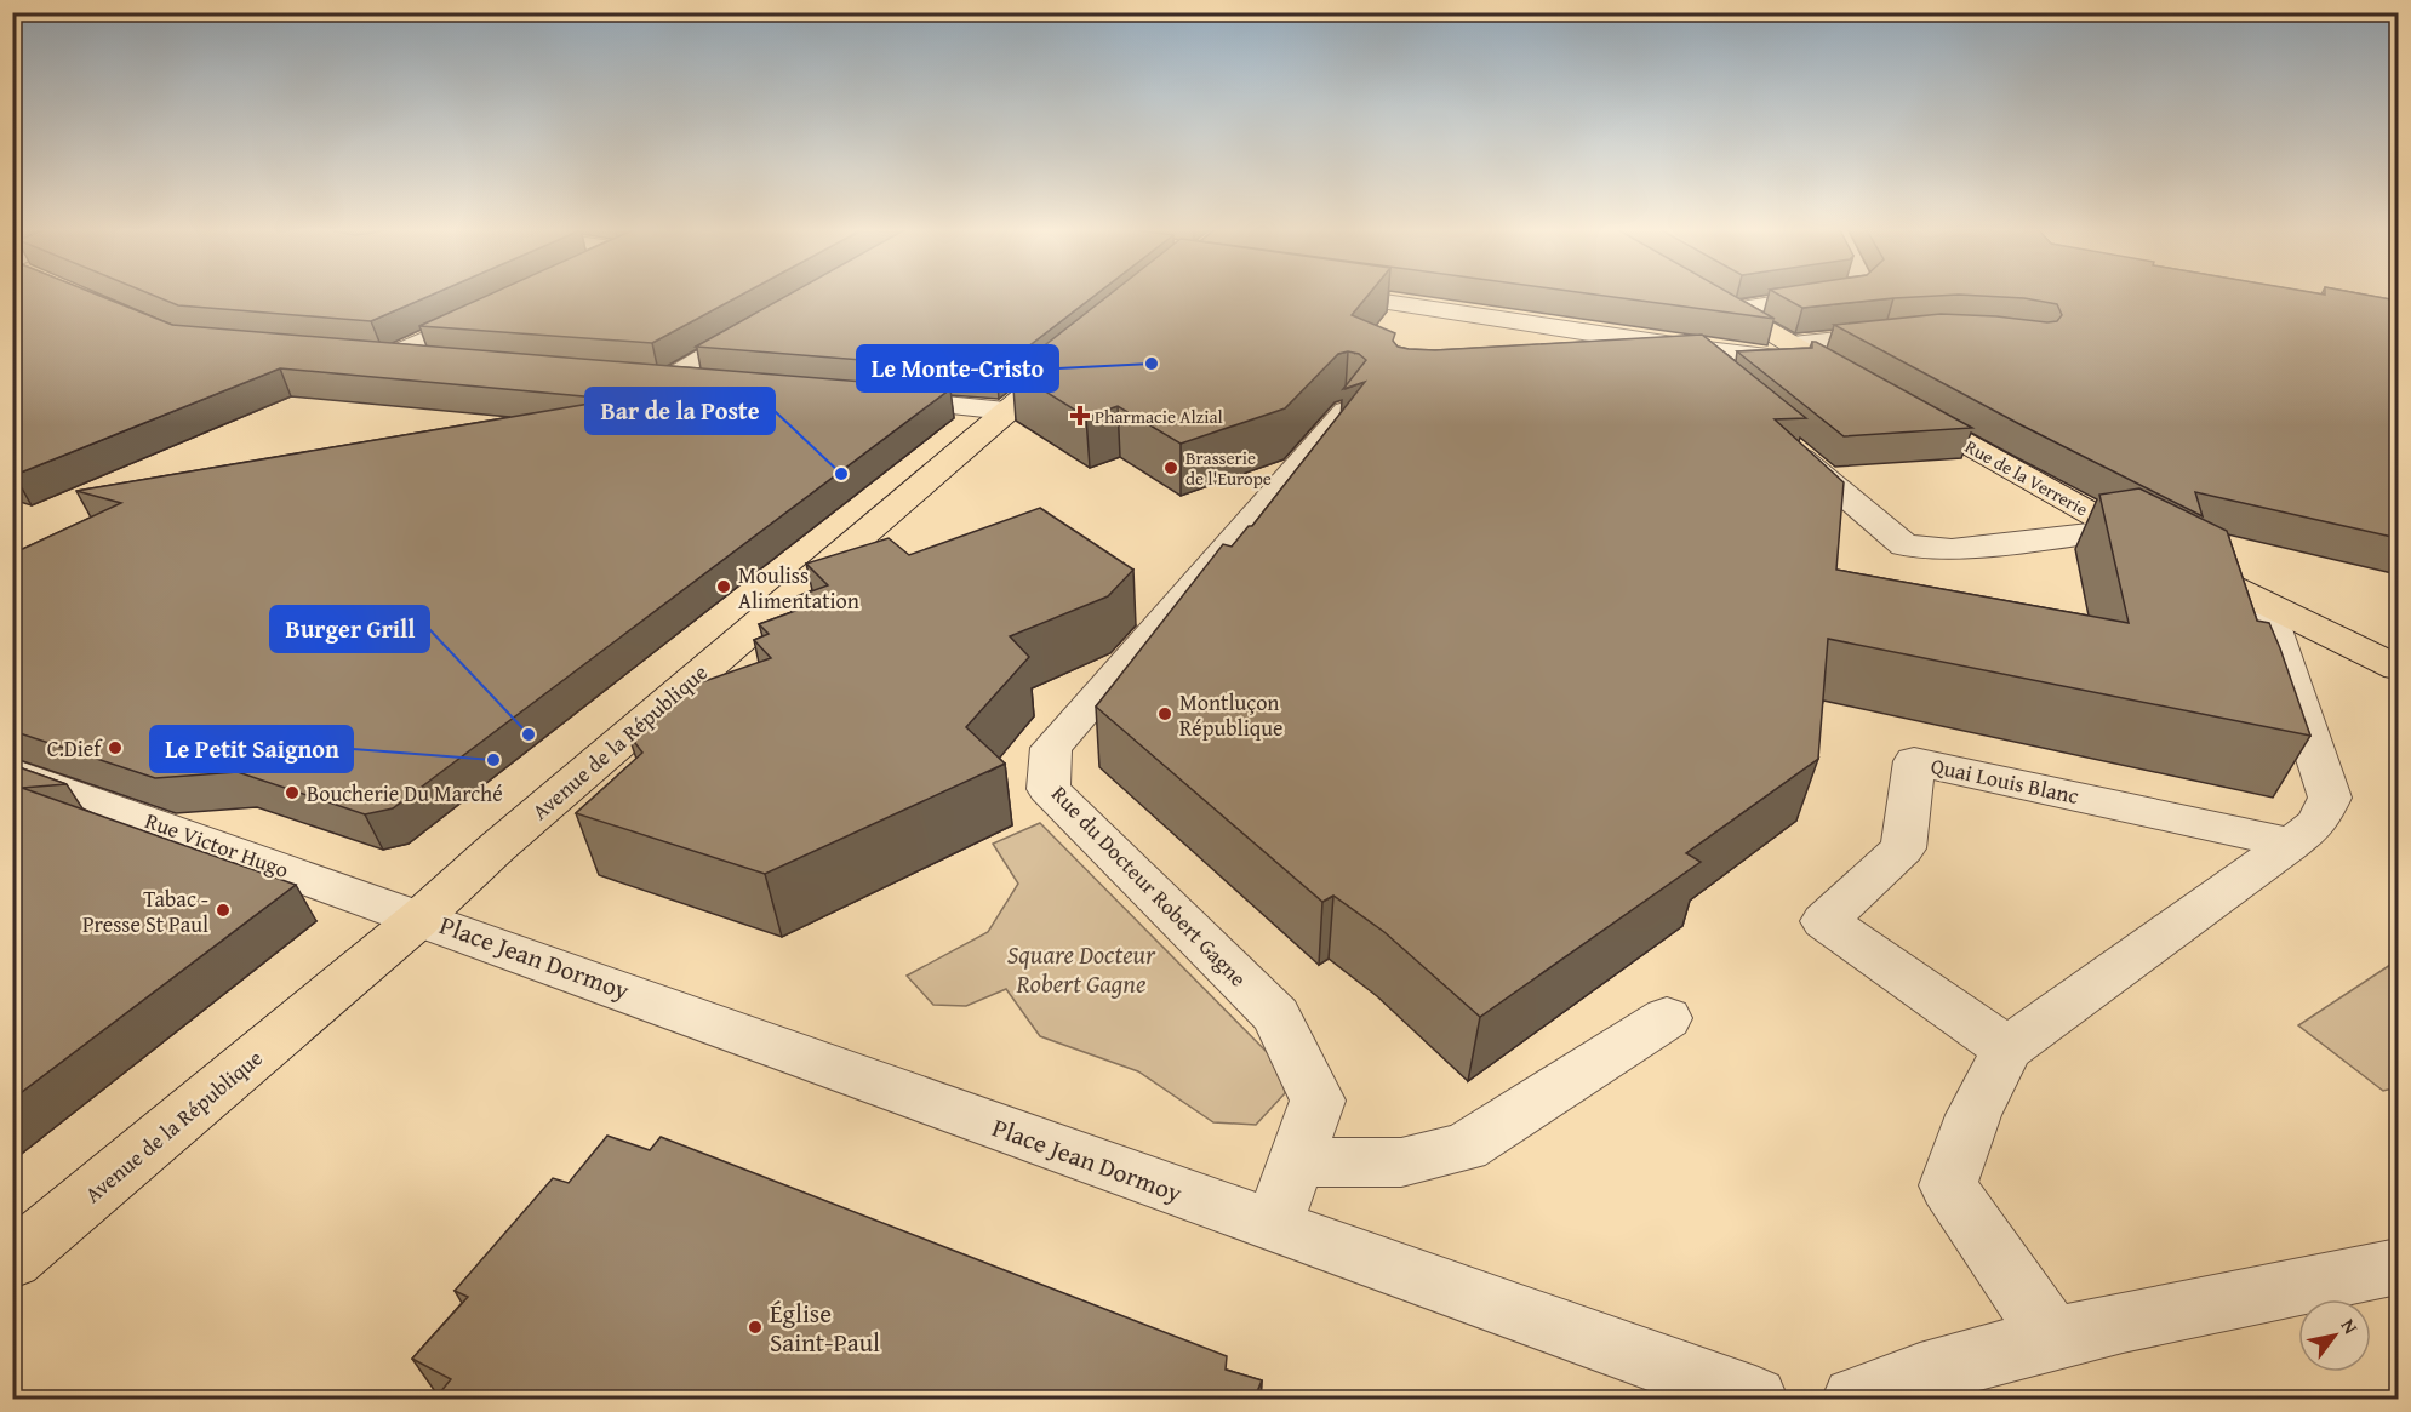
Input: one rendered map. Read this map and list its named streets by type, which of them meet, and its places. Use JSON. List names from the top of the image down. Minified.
{"streets":{"main road":["Rue de la Verrerie","Avenue de la République"],"street":["Quai Louis Blanc","Rue Victor Hugo","Rue du Docteur Robert Gagne","Place Jean Dormoy"]},"crossings":[["Avenue de la République","Rue Victor Hugo"],["Avenue de la République","Place Jean Dormoy"],["Rue Victor Hugo","Place Jean Dormoy"],["Rue du Docteur Robert Gagne","Place Jean Dormoy"]],"parks":["Square Docteur Robert Gagne"],"places":{"other":["Le Monte-Cristo","Brasserie de l'Europe","Bar de la Poste","Mouliss Alimentation","Montluçon République","Burger Grill","C.Dief","Le Petit Saignon","Boucherie Du Marché","Tabac - Presse St Paul","Église Saint-Paul"],"health":["Pharmacie Alzial"]},"north":"top right"}
